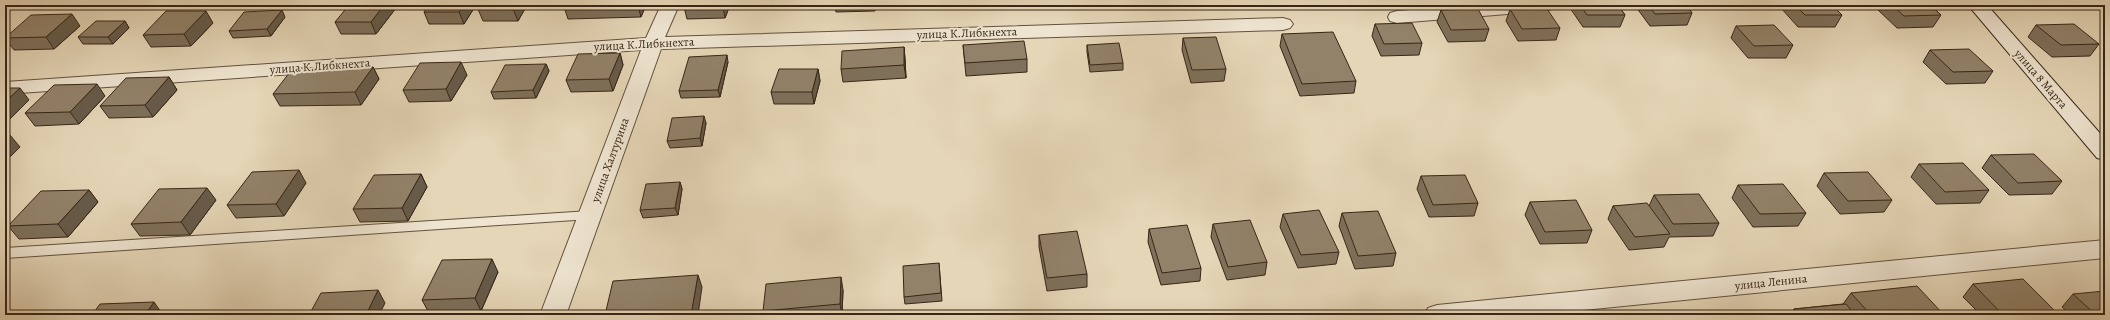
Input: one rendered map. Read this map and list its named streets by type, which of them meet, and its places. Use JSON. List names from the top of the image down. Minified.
{"streets":{"street":["улица К.Либкнехта","улица 8 Марта","улица Халтурина","улица Ленина"]},"crossings":[["улица К.Либкнехта","улица Халтурина"]]}
